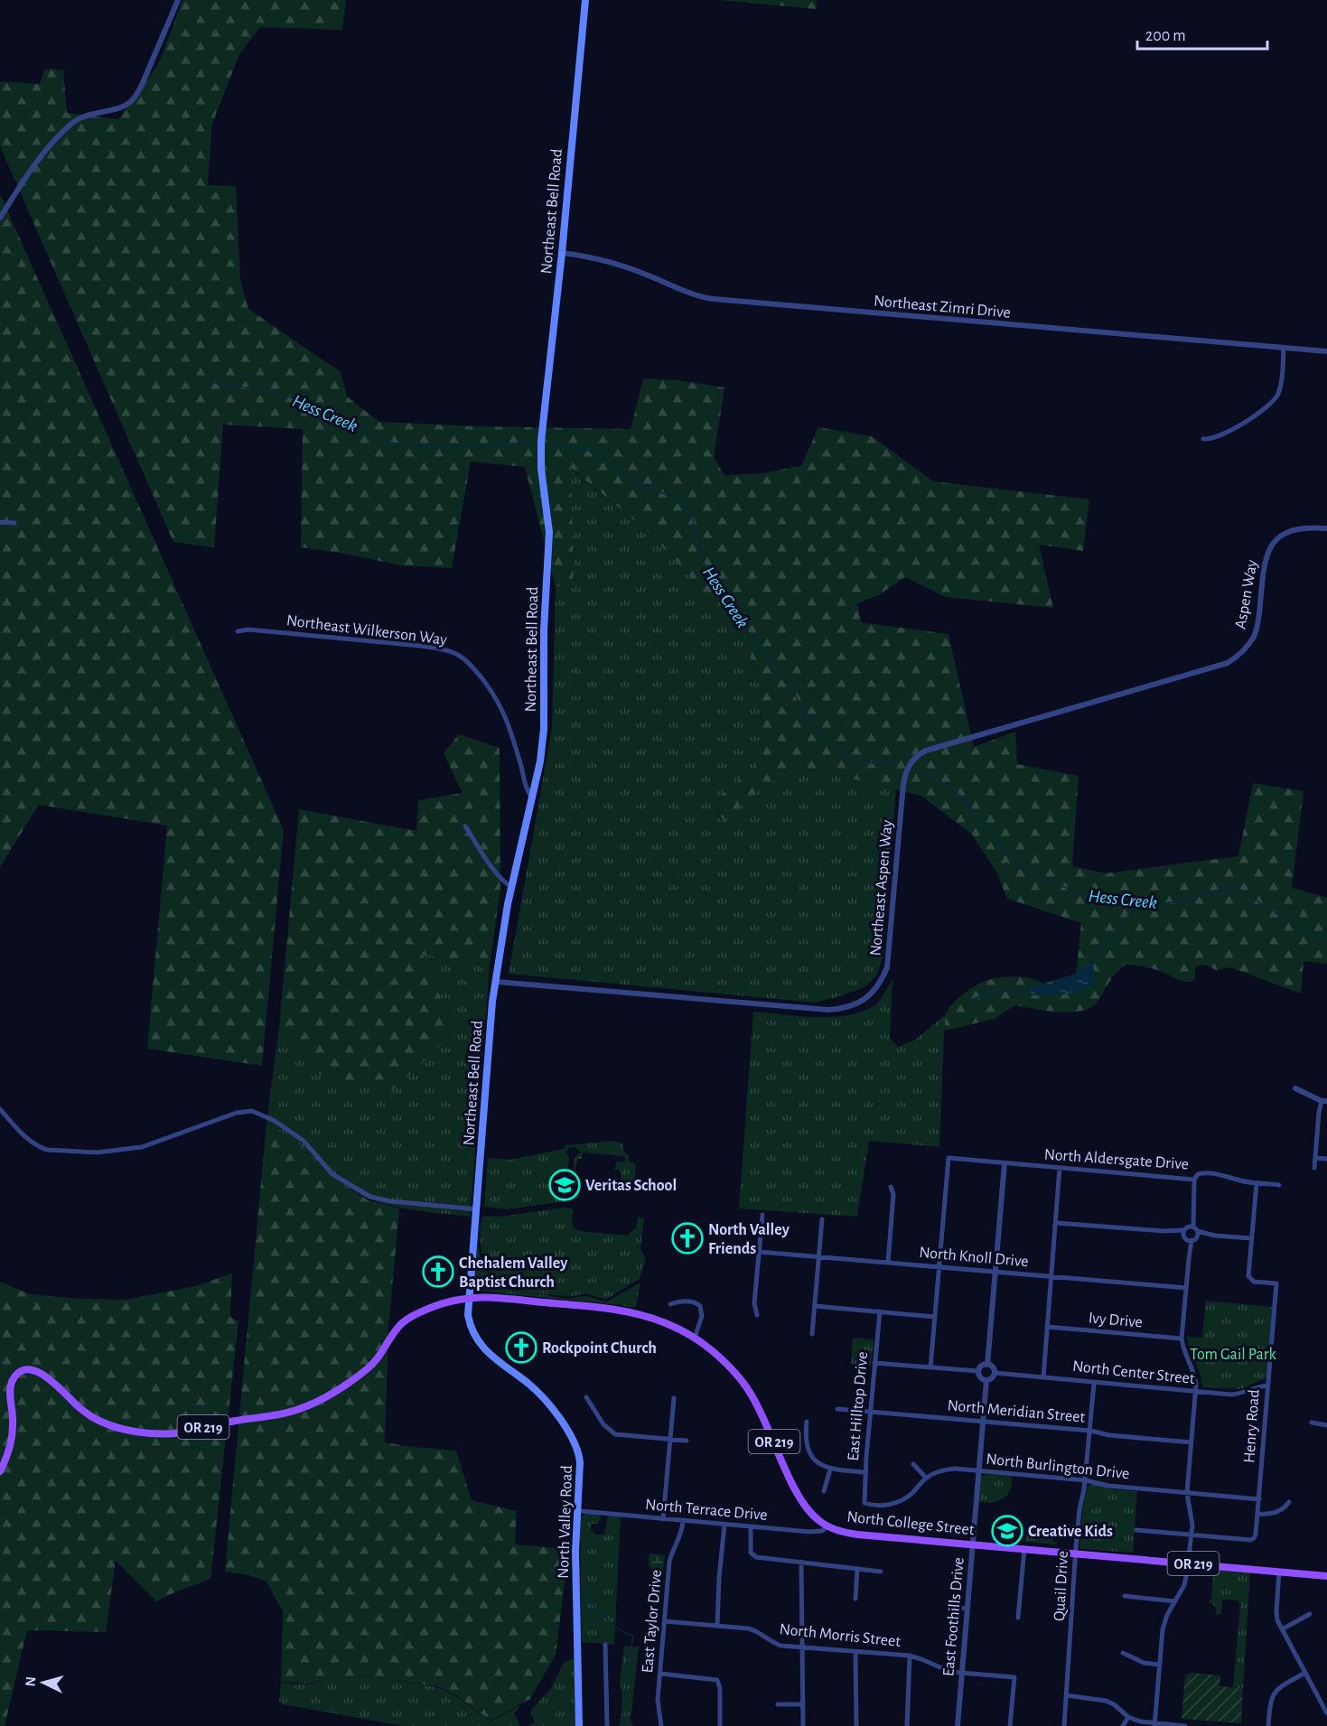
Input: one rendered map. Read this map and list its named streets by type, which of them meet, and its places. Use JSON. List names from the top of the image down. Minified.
{"streets":{"main road":["Northeast Bell Road","OR 219","North Valley Road","North College Street"],"street":["Northeast Zimri Drive","Aspen Way","Northeast Wilkerson Way","Northeast Aspen Way","North Aldersgate Drive","North Knoll Drive","Ivy Drive","North Center Street","East Hilltop Drive","North Meridian Street","Henry Road","North Burlington Drive","North Terrace Drive","Quail Drive","East Foothills Drive","East Taylor Drive","North Morris Street"]},"crossings":[["Northeast Bell Road","Northeast Zimri Drive"],["Northeast Bell Road","Northeast Wilkerson Way"],["Northeast Bell Road","Northeast Aspen Way"],["Northeast Bell Road","OR 219"],["Northeast Bell Road","North Valley Road"],["Northeast Bell Road","North College Street"],["Aspen Way","Northeast Aspen Way"],["North Aldersgate Drive","North Knoll Drive"],["North Center Street","Henry Road"],["North Center Street","Quail Drive"],["North Center Street","East Foothills Drive"],["East Hilltop Drive","North Meridian Street"],["East Hilltop Drive","North Burlington Drive"],["North Meridian Street","Quail Drive"],["North Meridian Street","East Foothills Drive"],["Henry Road","North Burlington Drive"],["OR 219","North Valley Road"],["OR 219","North College Street"],["North Burlington Drive","Quail Drive"],["North Burlington Drive","East Foothills Drive"],["North Terrace Drive","North College Street"],["North Terrace Drive","East Taylor Drive"],["North Valley Road","North College Street"],["North College Street","Quail Drive"],["North College Street","East Foothills Drive"],["East Foothills Drive","North Morris Street"],["East Taylor Drive","North Morris Street"]],"water":["Hess Creek"],"parks":["Tom Gail Park"],"places":{"school or university":["Veritas School","Creative Kids"],"church":["North Valley Friends","Chehalem Valley Baptist Church","Rockpoint Church"]},"scale_bar":"200 m","north":"left"}
